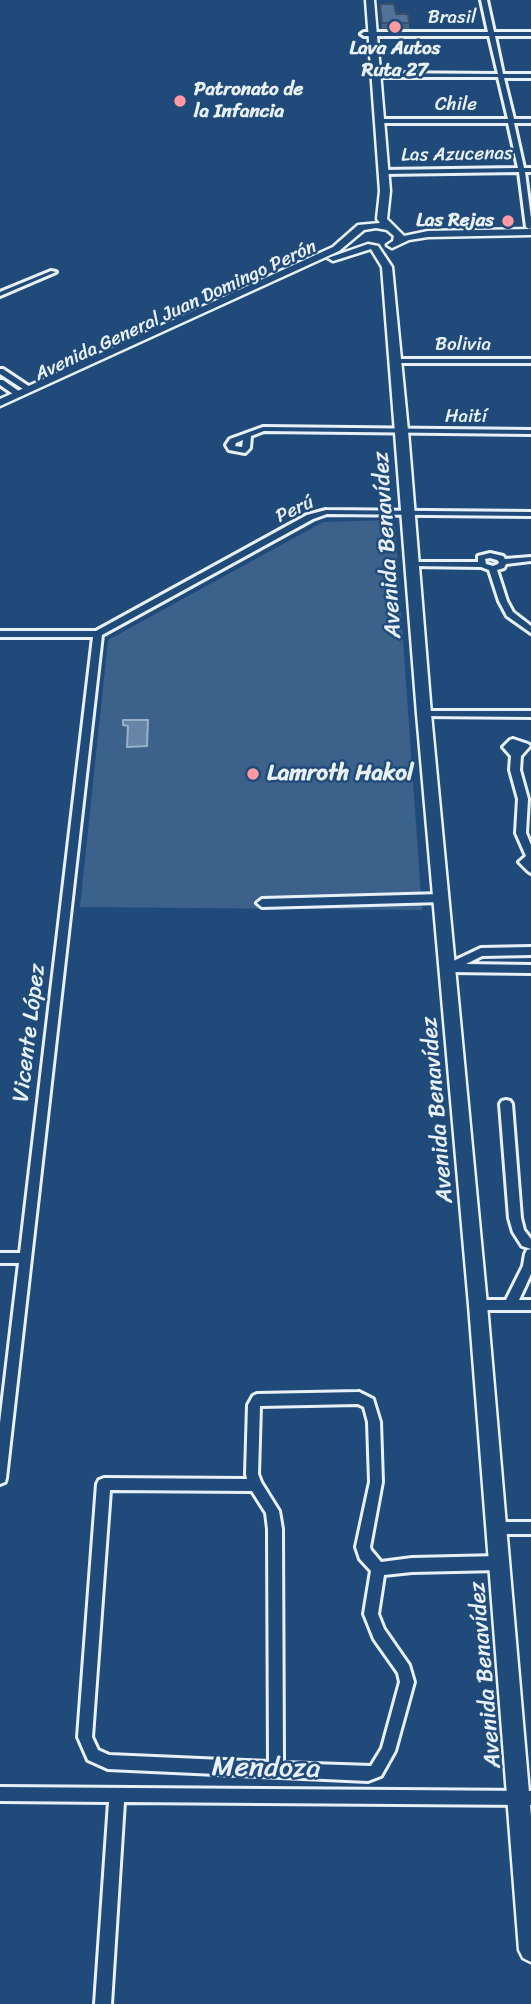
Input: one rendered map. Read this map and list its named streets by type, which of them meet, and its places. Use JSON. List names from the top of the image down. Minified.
{"streets":{"main road":["Avenida General Juan Domingo Perón","Avenida Benavídez"],"street":["Brasil","Chile","Las Azucenas","Bolivia","Haití","Perú","Vicente López","Mendoza"]},"crossings":[["Avenida General Juan Domingo Perón","Avenida Benavídez"],["Bolivia","Avenida Benavídez"],["Haití","Avenida Benavídez"],["Perú","Avenida Benavídez"],["Perú","Vicente López"],["Avenida Benavídez","Mendoza"]],"places":["Lava Autos Ruta 27","Patronato de la Infancia","Las Rejas","Lamroth Hakol"]}
